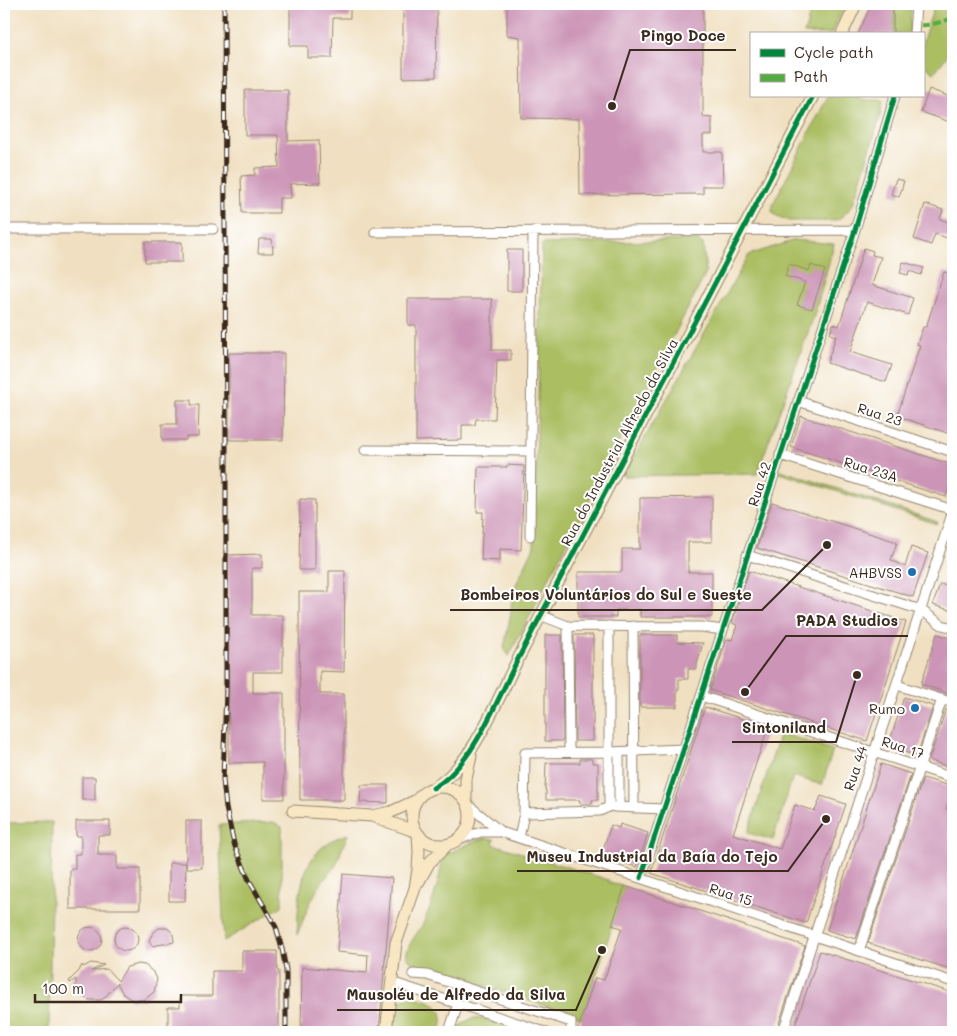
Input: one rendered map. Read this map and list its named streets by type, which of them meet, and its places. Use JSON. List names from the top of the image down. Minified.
{"streets":{"street":["Rua 23","Rua do Industrial Alfredo da Silva","Rua 23A","Rua 42","Rua 17","Rua 44","Rua 15"]},"crossings":[["Rua 23","Rua 42"],["Rua do Industrial Alfredo da Silva","Rua 15"],["Rua 23A","Rua 42"],["Rua 23A","Rua 44"],["Rua 42","Rua 17"],["Rua 42","Rua 15"],["Rua 17","Rua 44"],["Rua 44","Rua 15"]],"places":["Pingo Doce","Bombeiros Voluntários do Sul e Sueste","AHBVSS","Sintoniland","PADA Studios","Rumo","Museu Industrial da Baía do Tejo","Mausoléu de Alfredo da Silva"],"legend":["Cycle path","Path"],"scale_bar":"100 m"}
